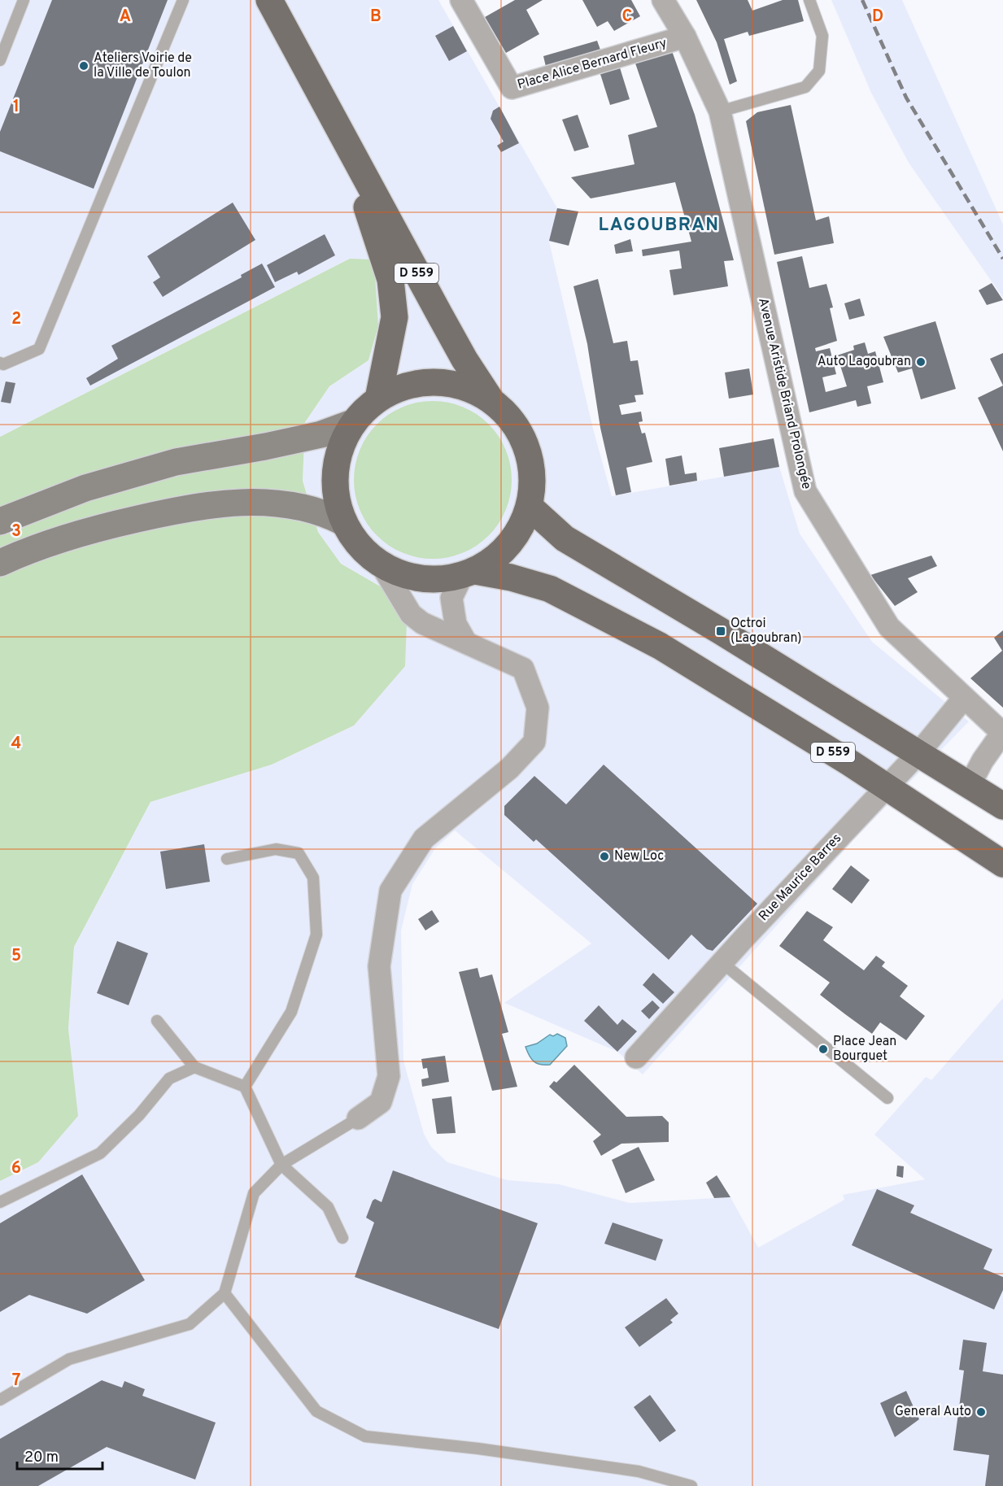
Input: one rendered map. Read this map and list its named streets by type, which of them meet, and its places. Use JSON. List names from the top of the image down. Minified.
{"streets":{"main road":["D 559"],"street":["Place Alice Bernard Fleury","Avenue Aristide Briand Prolongée","Rue Maurice Barres"]},"crossings":[["Place Alice Bernard Fleury","Avenue Aristide Briand Prolongée"],["D 559","Rue Maurice Barres"],["Avenue Aristide Briand Prolongée","Rue Maurice Barres"]],"districts":["LAGOUBRAN"],"places":{"other":["Ateliers Voirie de la Ville de Toulon","Auto Lagoubran","New Loc","Place Jean Bourguet","General Auto"],"transit":["Octroi (Lagoubran)"]},"scale_bar":"20 m","grid":{"columns":["A","B","C","D"],"rows":["1","2","3","4","5","6","7"]}}
